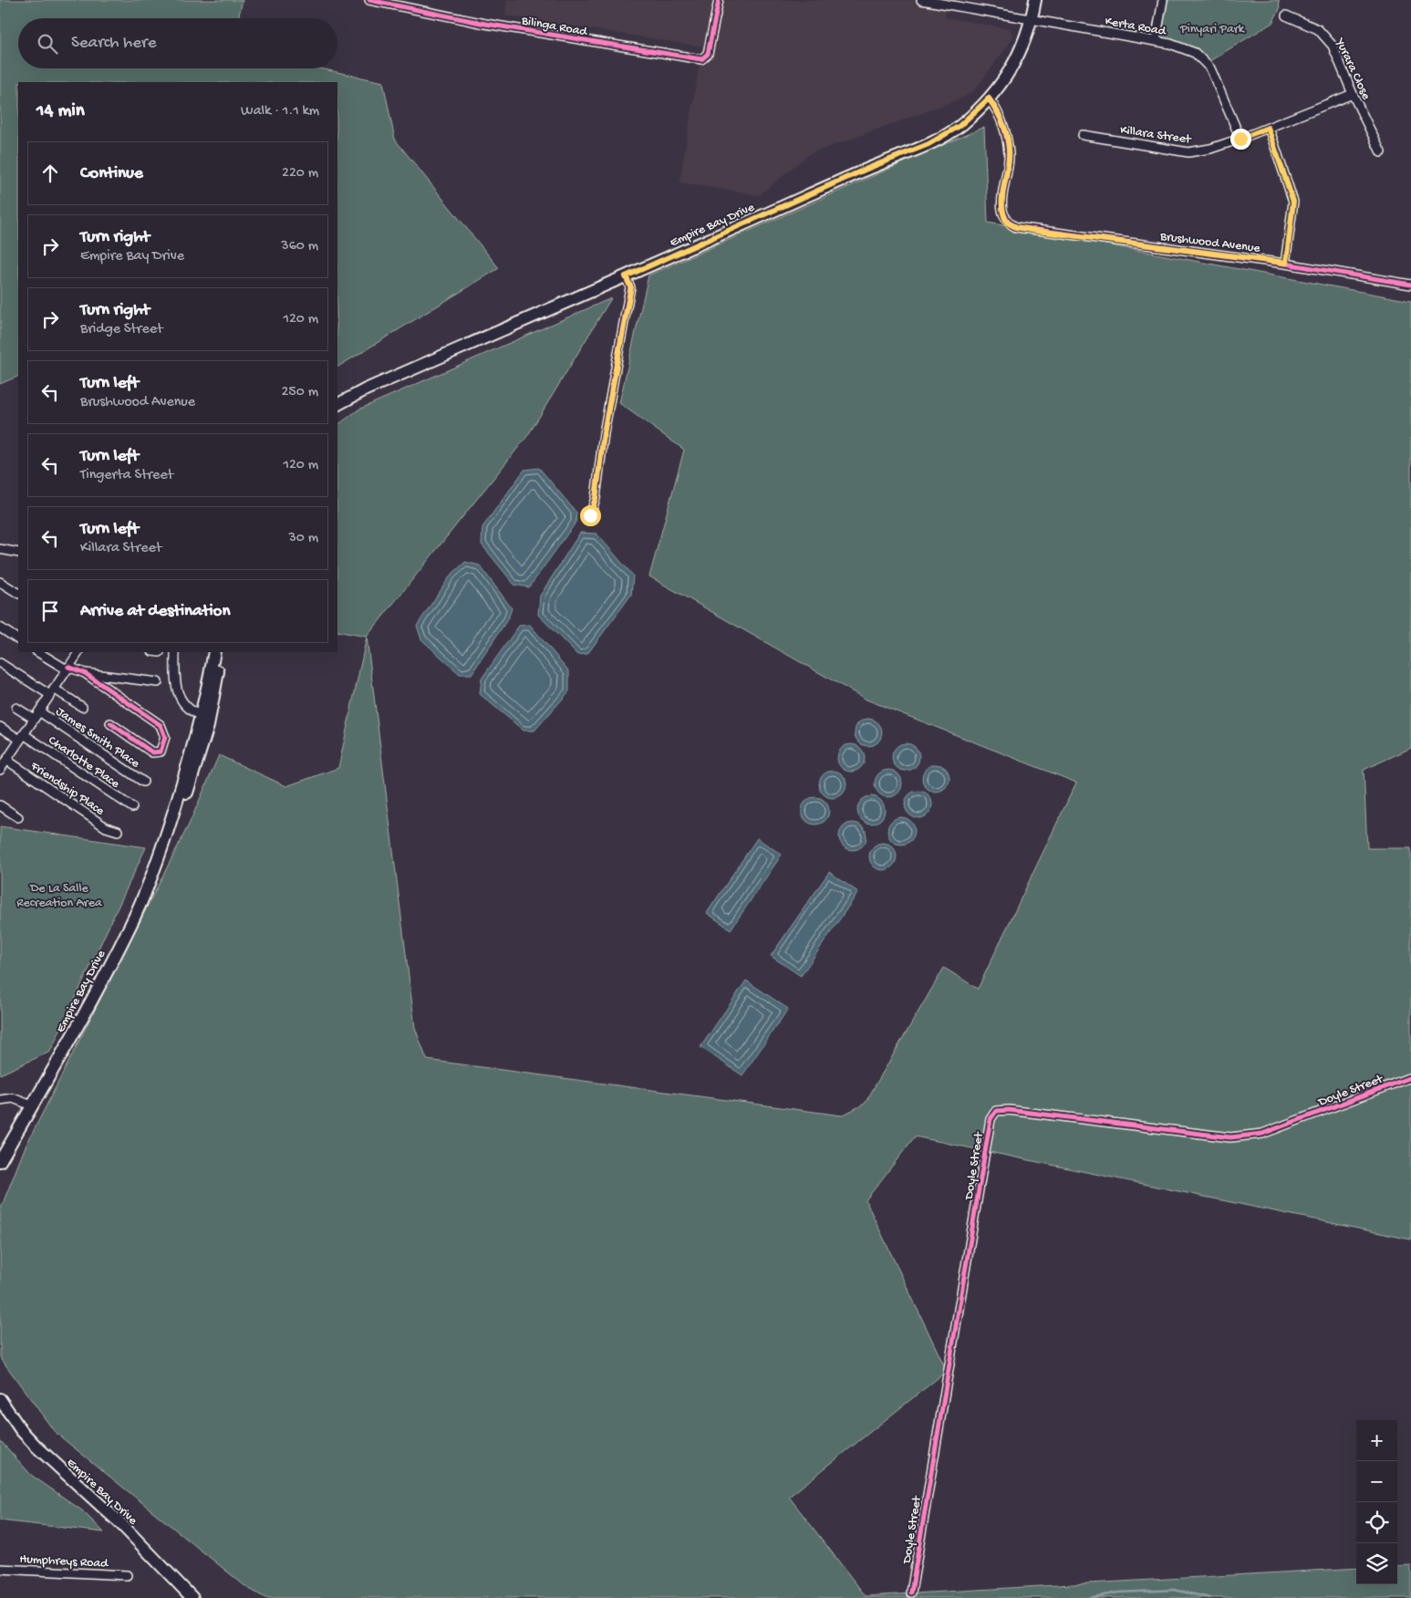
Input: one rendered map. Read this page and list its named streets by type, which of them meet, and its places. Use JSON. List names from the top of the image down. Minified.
{"streets":{"main road":["Empire Bay Drive"],"street":["Bilinga Road","Kerta Road","Yurara Close","Killara Street","Brushwood Avenue","James Smith Place","Charlotte Place","Friendship Place","Doyle Street","Humphreys Road"]},"crossings":[["Kerta Road","Killara Street"],["Kerta Road","Empire Bay Drive"],["Yurara Close","Killara Street"],["Empire Bay Drive","Brushwood Avenue"]],"parks":["Pinyari Park","De La Salle Recreation Area"],"page":{"search":"Search here","heading":["14 min","Walk · 1.1 km"],"list":[["Continue","220 m"],["Turn right","Empire Bay Drive","360 m"],["Turn right","Bridge Street","120 m"],["Turn left","Brushwood Avenue","250 m"],["Turn left","Tingerta Street","120 m"],["Turn left","Killara Street","30 m"],"Arrive at destination"],"map_buttons":["+","−"]}}
